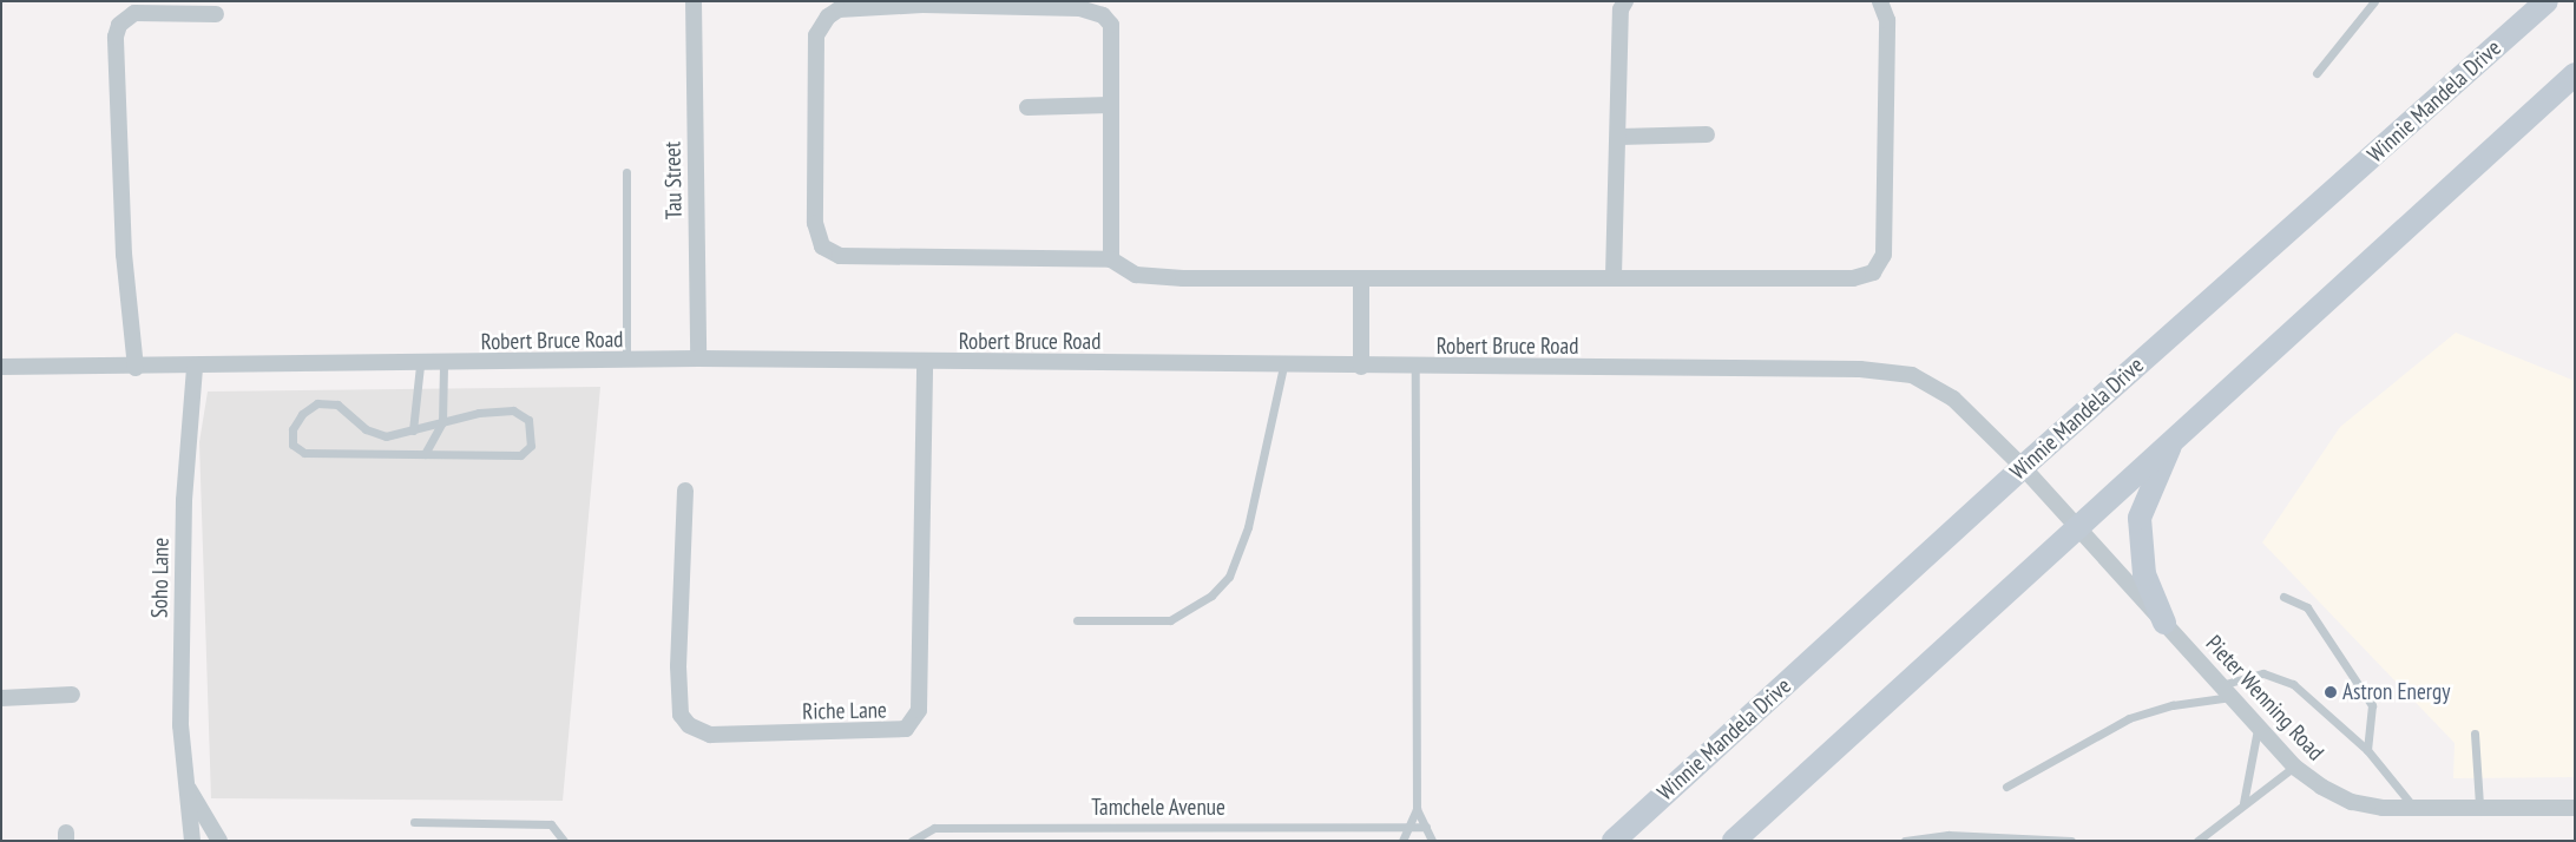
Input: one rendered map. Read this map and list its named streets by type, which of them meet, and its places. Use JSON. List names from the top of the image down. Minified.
{"streets":{"main road":["Winnie Mandela Drive"],"street":["Tau Street","Robert Bruce Road","Soho Lane","Pieter Wenning Road","Riche Lane"],"lane":["Tamchele Avenue"]},"crossings":[["Winnie Mandela Drive","Robert Bruce Road"],["Tau Street","Robert Bruce Road"],["Robert Bruce Road","Soho Lane"],["Robert Bruce Road","Pieter Wenning Road"],["Robert Bruce Road","Riche Lane"]],"places":["Astron Energy"]}
